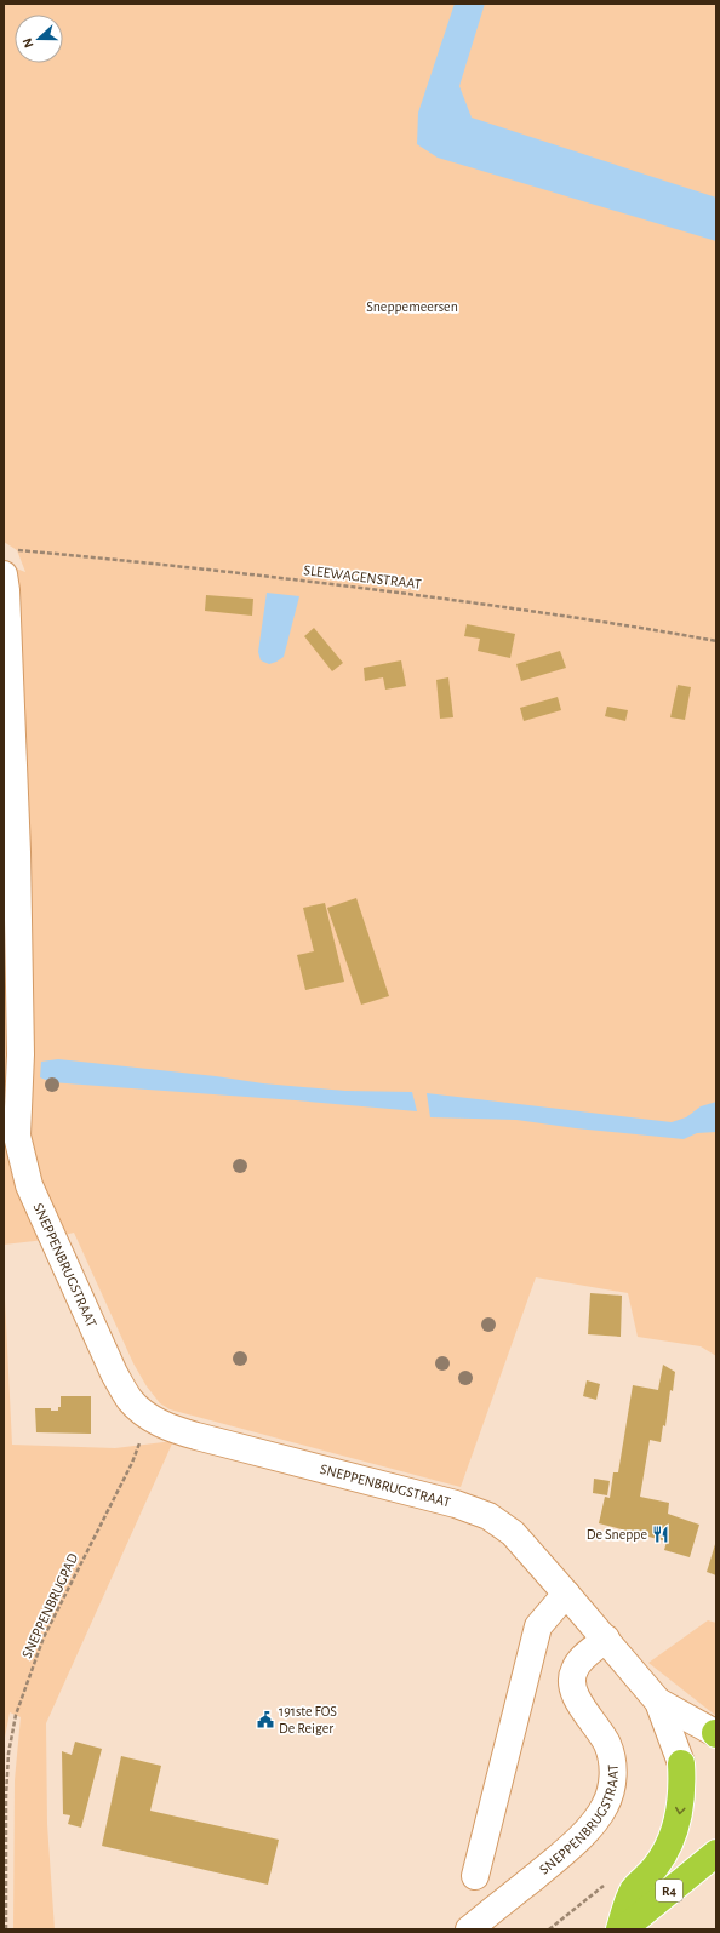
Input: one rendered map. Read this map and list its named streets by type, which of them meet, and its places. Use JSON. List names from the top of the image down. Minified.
{"streets":{"highway":["R4"],"street":["SNEPPENBRUGSTRAAT"],"path":["SLEEWAGENSTRAAT","SNEPPENBRUGPAD"]},"crossings":[["SNEPPENBRUGSTRAAT","SNEPPENBRUGPAD"]],"parks":["Sneppemeersen"],"places":{"restaurant":["De Sneppe"],"public building":["191ste FOS De Reiger"]},"north":"left"}
